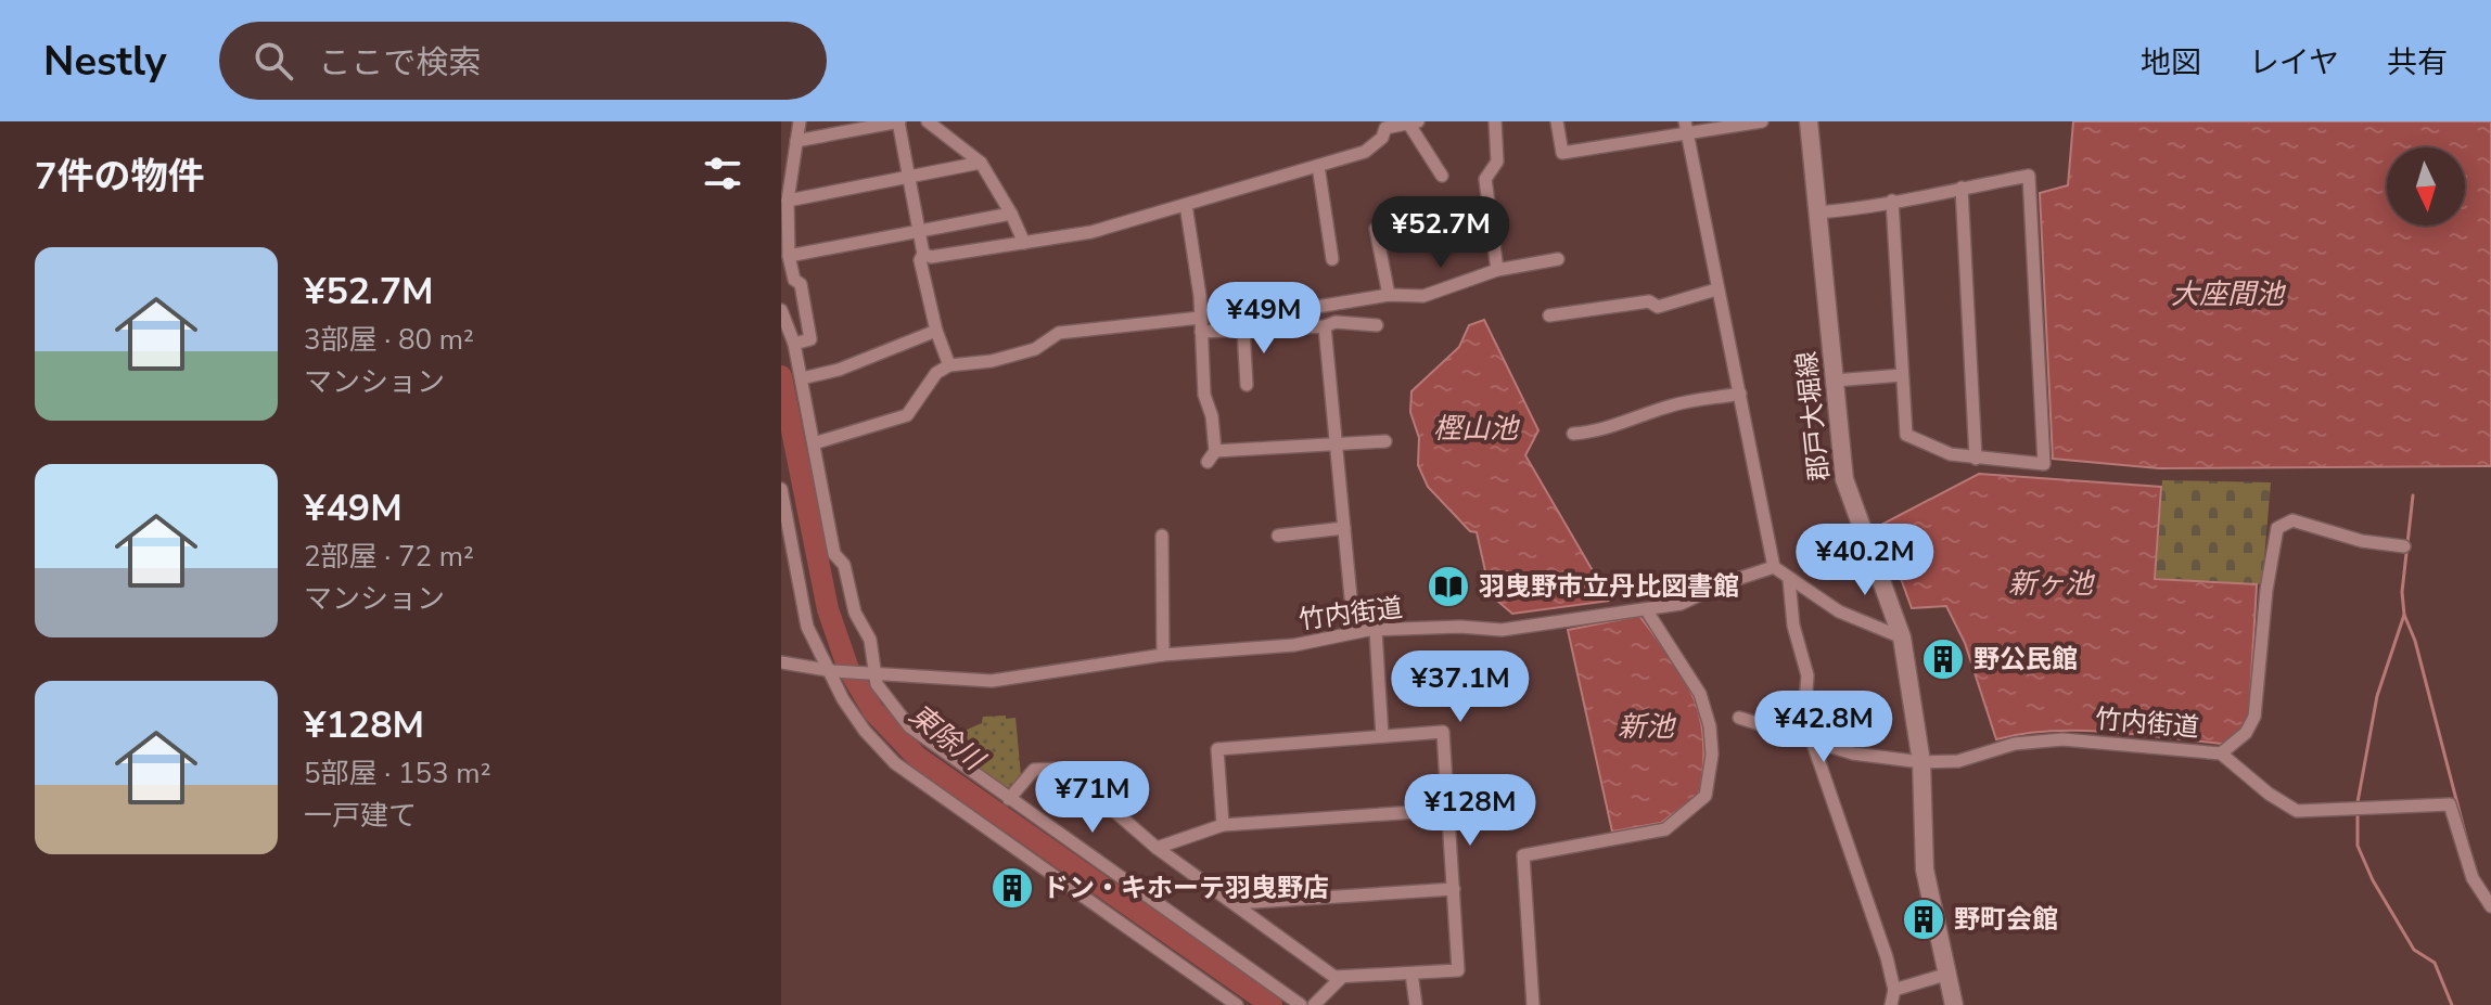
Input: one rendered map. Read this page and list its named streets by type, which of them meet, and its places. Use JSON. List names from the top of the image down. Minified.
{"streets":{"main road":["郡戸大堀線"],"street":["竹内街道"]},"crossings":[["郡戸大堀線","竹内街道"]],"water":["大座間池","樫山池","新ヶ池","新池","東除川"],"places":{"library":["羽曳野市立丹比図書館"],"building":["野公民館","ドン・キホーテ羽曳野店","野町会館"]},"north":"bottom","page":{"header":"Nestly","search":"ここで検索","nav":["地図","レイヤ","共有"],"heading":"7件の物件","price":["¥52.7M","¥49M","¥40.2M","¥37.1M","¥42.8M","¥71M","¥128M"],"list":[{"name":"¥52.7M","note":"3部屋 · 80 m² · マンション"},{"name":"¥49M","note":"2部屋 · 72 m² · マンション"},{"name":"¥128M","note":"5部屋 · 153 m² · 一戸建て"}]}}
